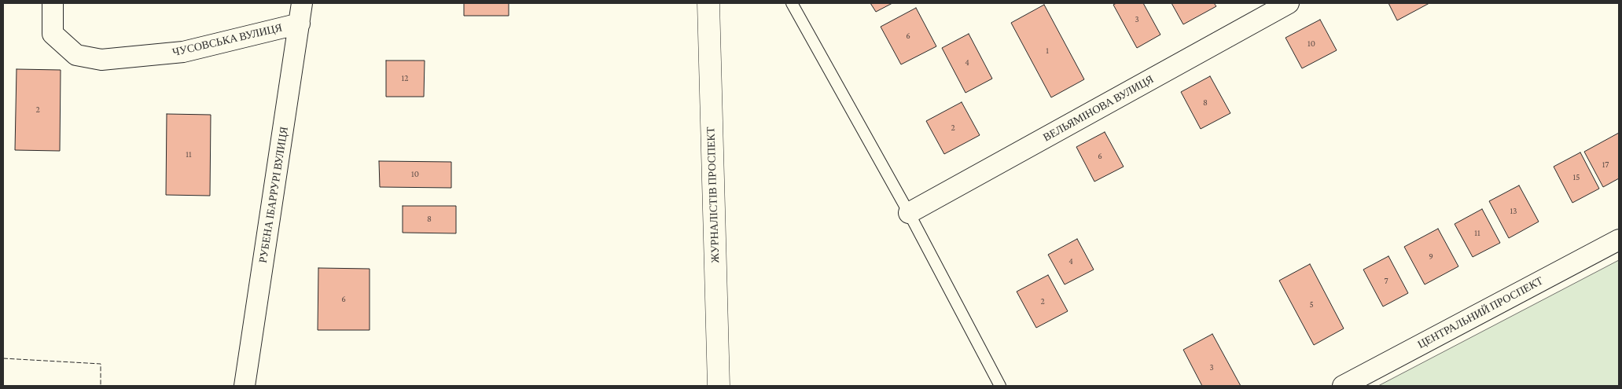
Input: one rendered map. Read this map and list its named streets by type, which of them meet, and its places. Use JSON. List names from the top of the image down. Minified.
{"streets":{"main road":["ЖУРНАЛІСТІВ ПРОСПЕКТ"],"street":["ЧУСОВСЬКА ВУЛИЦЯ","ВЕЛЬЯМІНОВА ВУЛИЦЯ","РУБЕНА ІБАРРУРІ ВУЛИЦЯ","ЦЕНТРАЛЬНИЙ ПРОСПЕКТ"]},"crossings":[["ЧУСОВСЬКА ВУЛИЦЯ","РУБЕНА ІБАРРУРІ ВУЛИЦЯ"]],"house_numbers":["3","6","10","1","4","12","8","2","2","11","6","17","10","15","13","8","11","9","4","7","6","2","5","3"]}
